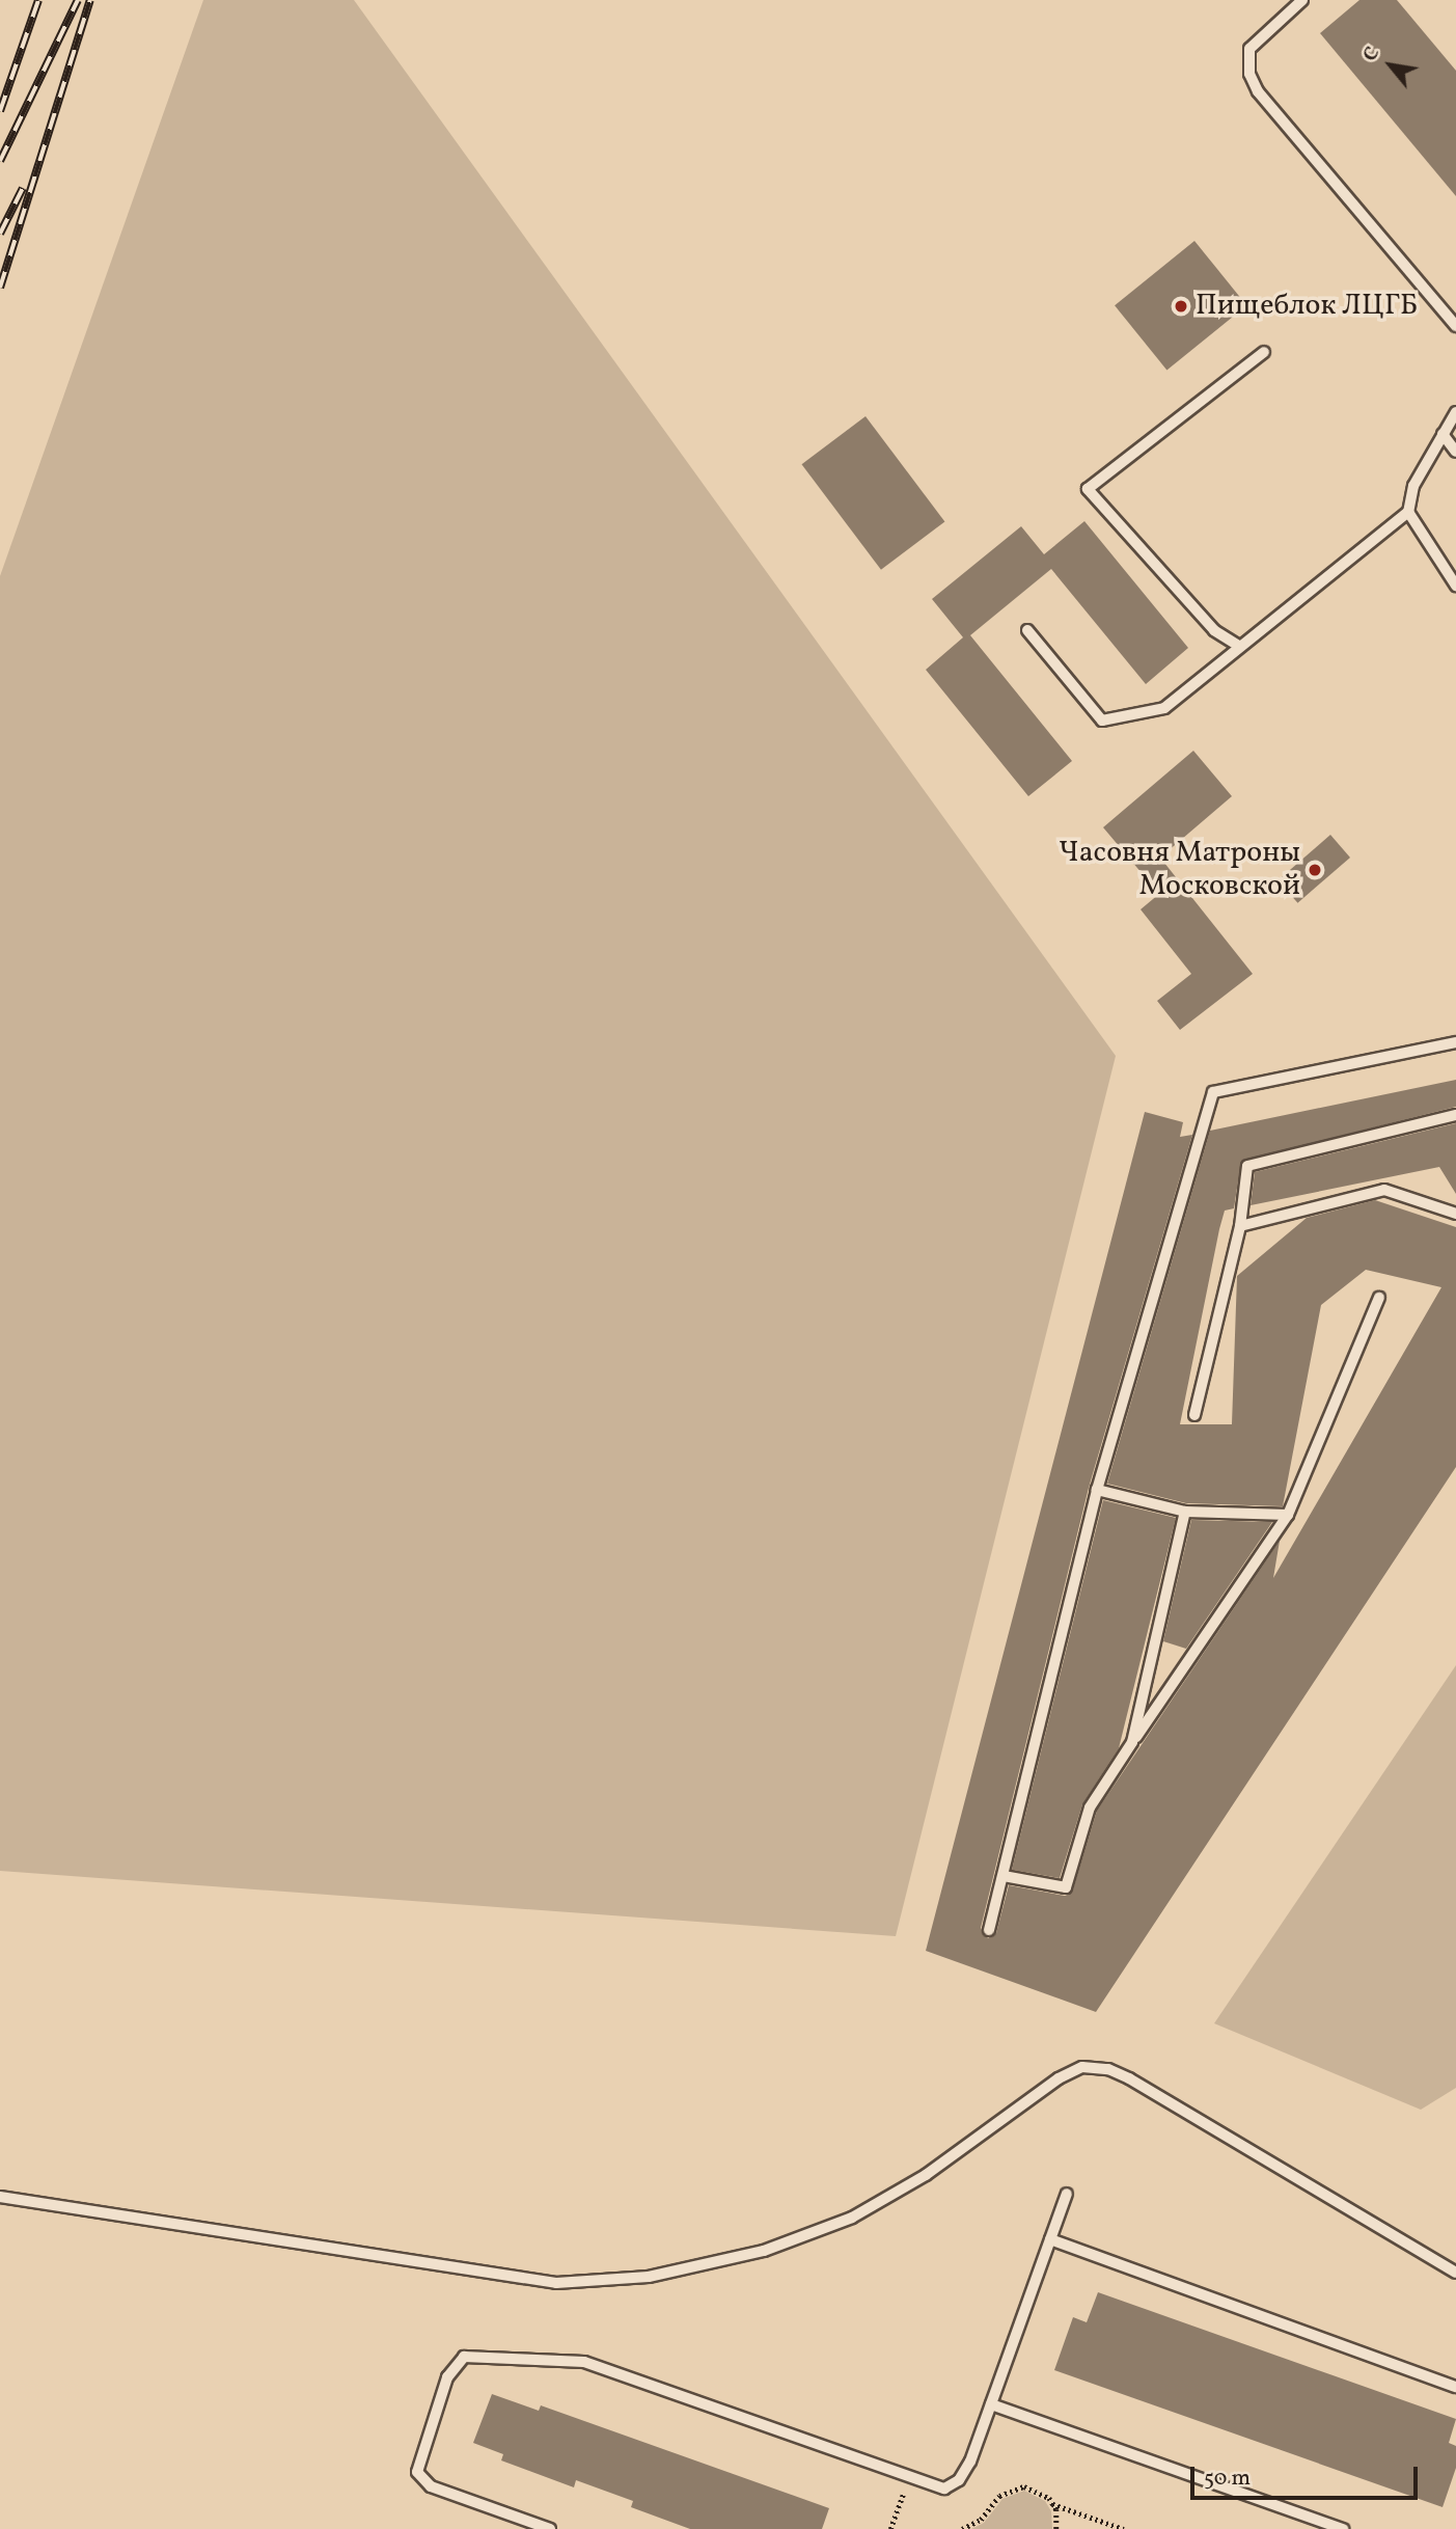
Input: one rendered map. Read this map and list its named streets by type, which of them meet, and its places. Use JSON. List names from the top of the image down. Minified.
{"places":["Пищеблок ЛЦГБ","Часовня Матроны Московской"],"scale_bar":"50 m","north":"top left"}
